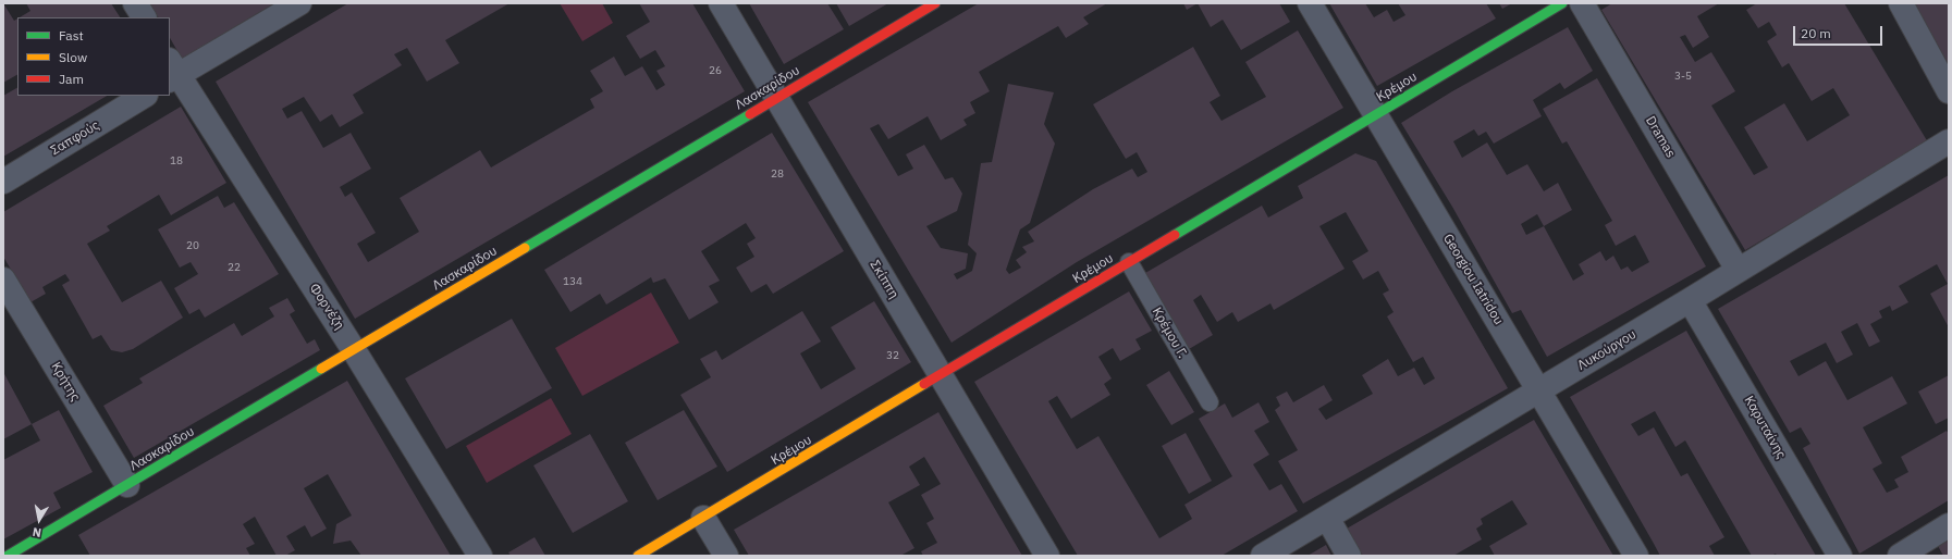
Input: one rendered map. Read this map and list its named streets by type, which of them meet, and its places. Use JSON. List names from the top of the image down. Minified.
{"streets":{"street":["Κρέμου","Λασκαρίδου","Dramas","Σαπφούς","Σκίππη","Georgiou Iatridou","Φορνέζη","Λυκούργου","Κρήτης","Καρυταίνης"],"lane":["Κρέμου Γ."]},"crossings":[["Κρέμου","Σκίππη"],["Κρέμου","Georgiou Iatridou"],["Κρέμου","Κρέμου Γ."],["Λασκαρίδου","Σκίππη"],["Λασκαρίδου","Φορνέζη"],["Λασκαρίδου","Κρήτης"],["Dramas","Λυκούργου"],["Georgiou Iatridou","Λυκούργου"],["Λυκούργου","Καρυταίνης"]],"house_numbers":["26","3-5","18","28","20","22","134","32"],"legend":["Fast","Slow","Jam"],"scale_bar":"20 m","north":"bottom"}
